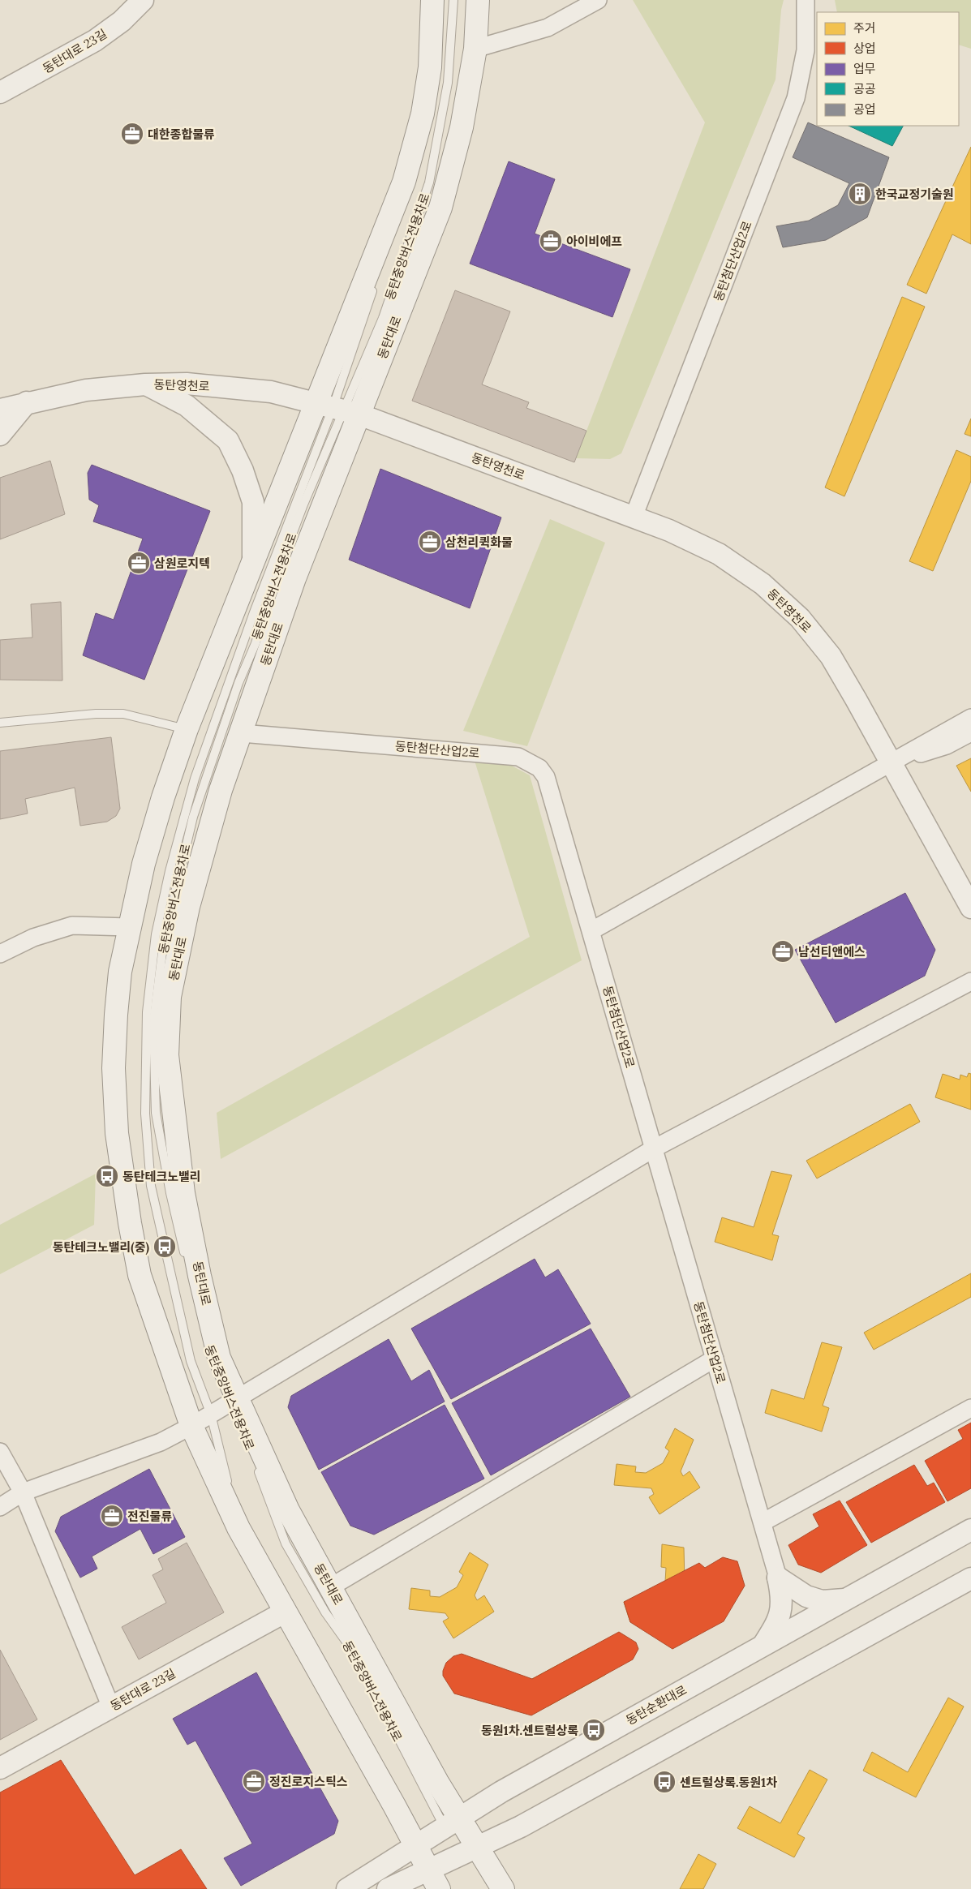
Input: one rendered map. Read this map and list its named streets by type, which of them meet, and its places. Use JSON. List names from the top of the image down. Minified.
{"streets":{"main road":["동탄대로"],"street":["동탄대로 23길","동탄첨단산업2로","동탄영천로","동탄순환대로"],"lane":["동탄중앙버스전용차로"]},"crossings":[["동탄대로 23길","동탄대로"],["동탄중앙버스전용차로","동탄대로"],["동탄중앙버스전용차로","동탄영천로"],["동탄중앙버스전용차로","동탄순환대로"],["동탄첨단산업2로","동탄대로"],["동탄첨단산업2로","동탄영천로"],["동탄대로","동탄영천로"],["동탄대로","동탄순환대로"]],"places":{"office":["대한종합물류","아이비에프","삼천리퀵화물","삼원로지텍","남선티앤에스","전진물류","정진로지스틱스"],"building":["한국교정기술원"],"bus stop":["동탄테크노밸리","동탄테크노밸리(중)","동원1차.센트럴상록","센트럴상록.동원1차"]},"legend":["주거","상업","업무","공공","공업"]}
